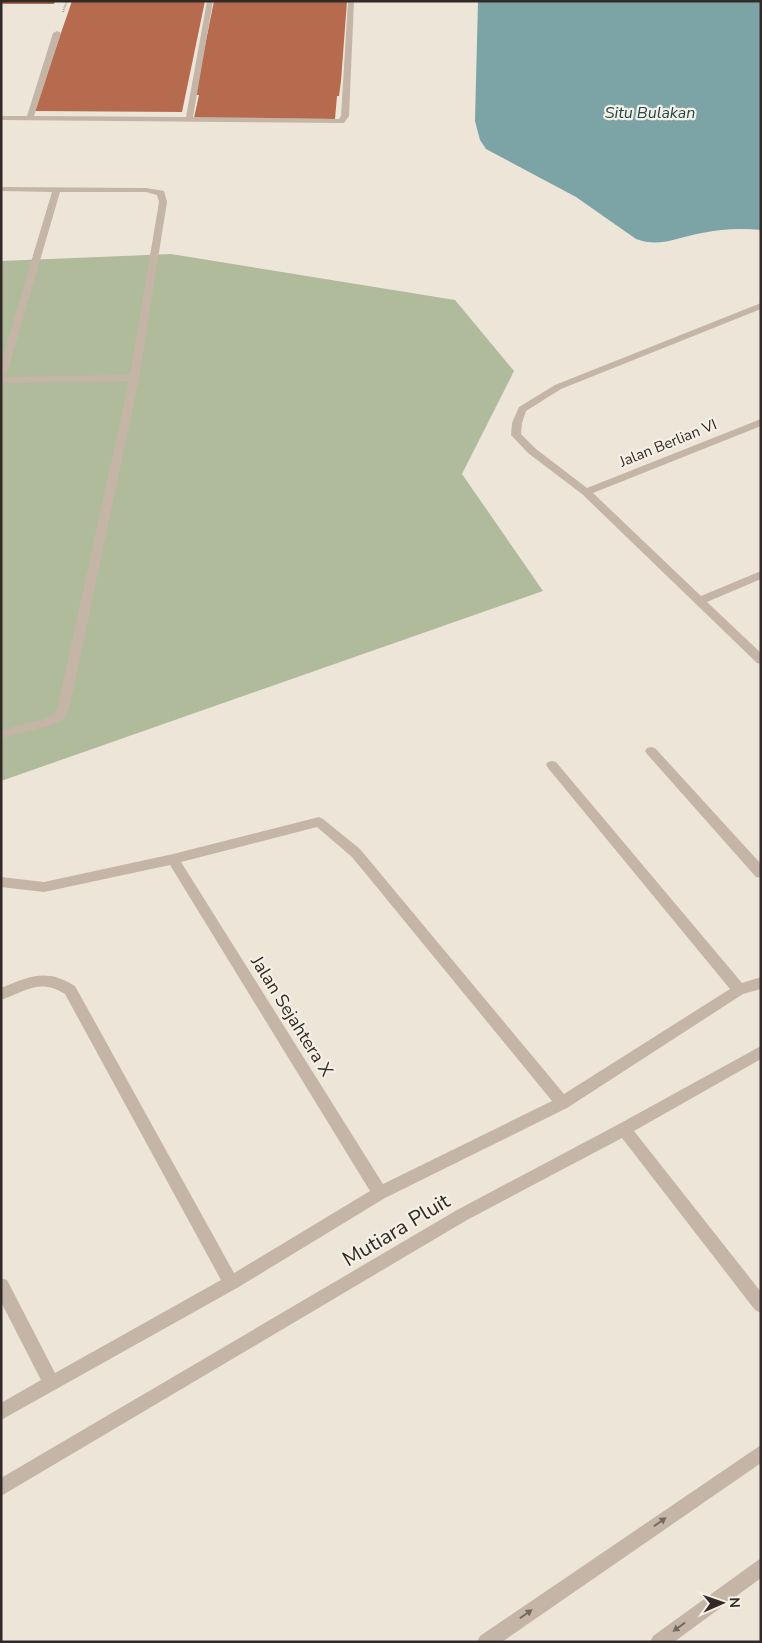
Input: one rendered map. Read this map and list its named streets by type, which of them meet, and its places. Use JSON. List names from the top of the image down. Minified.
{"streets":{"street":["Jalan Berlian VI","Jalan Sejahtera X","Mutiara Pluit"]},"water":["Situ Bulakan"],"north":"right"}
